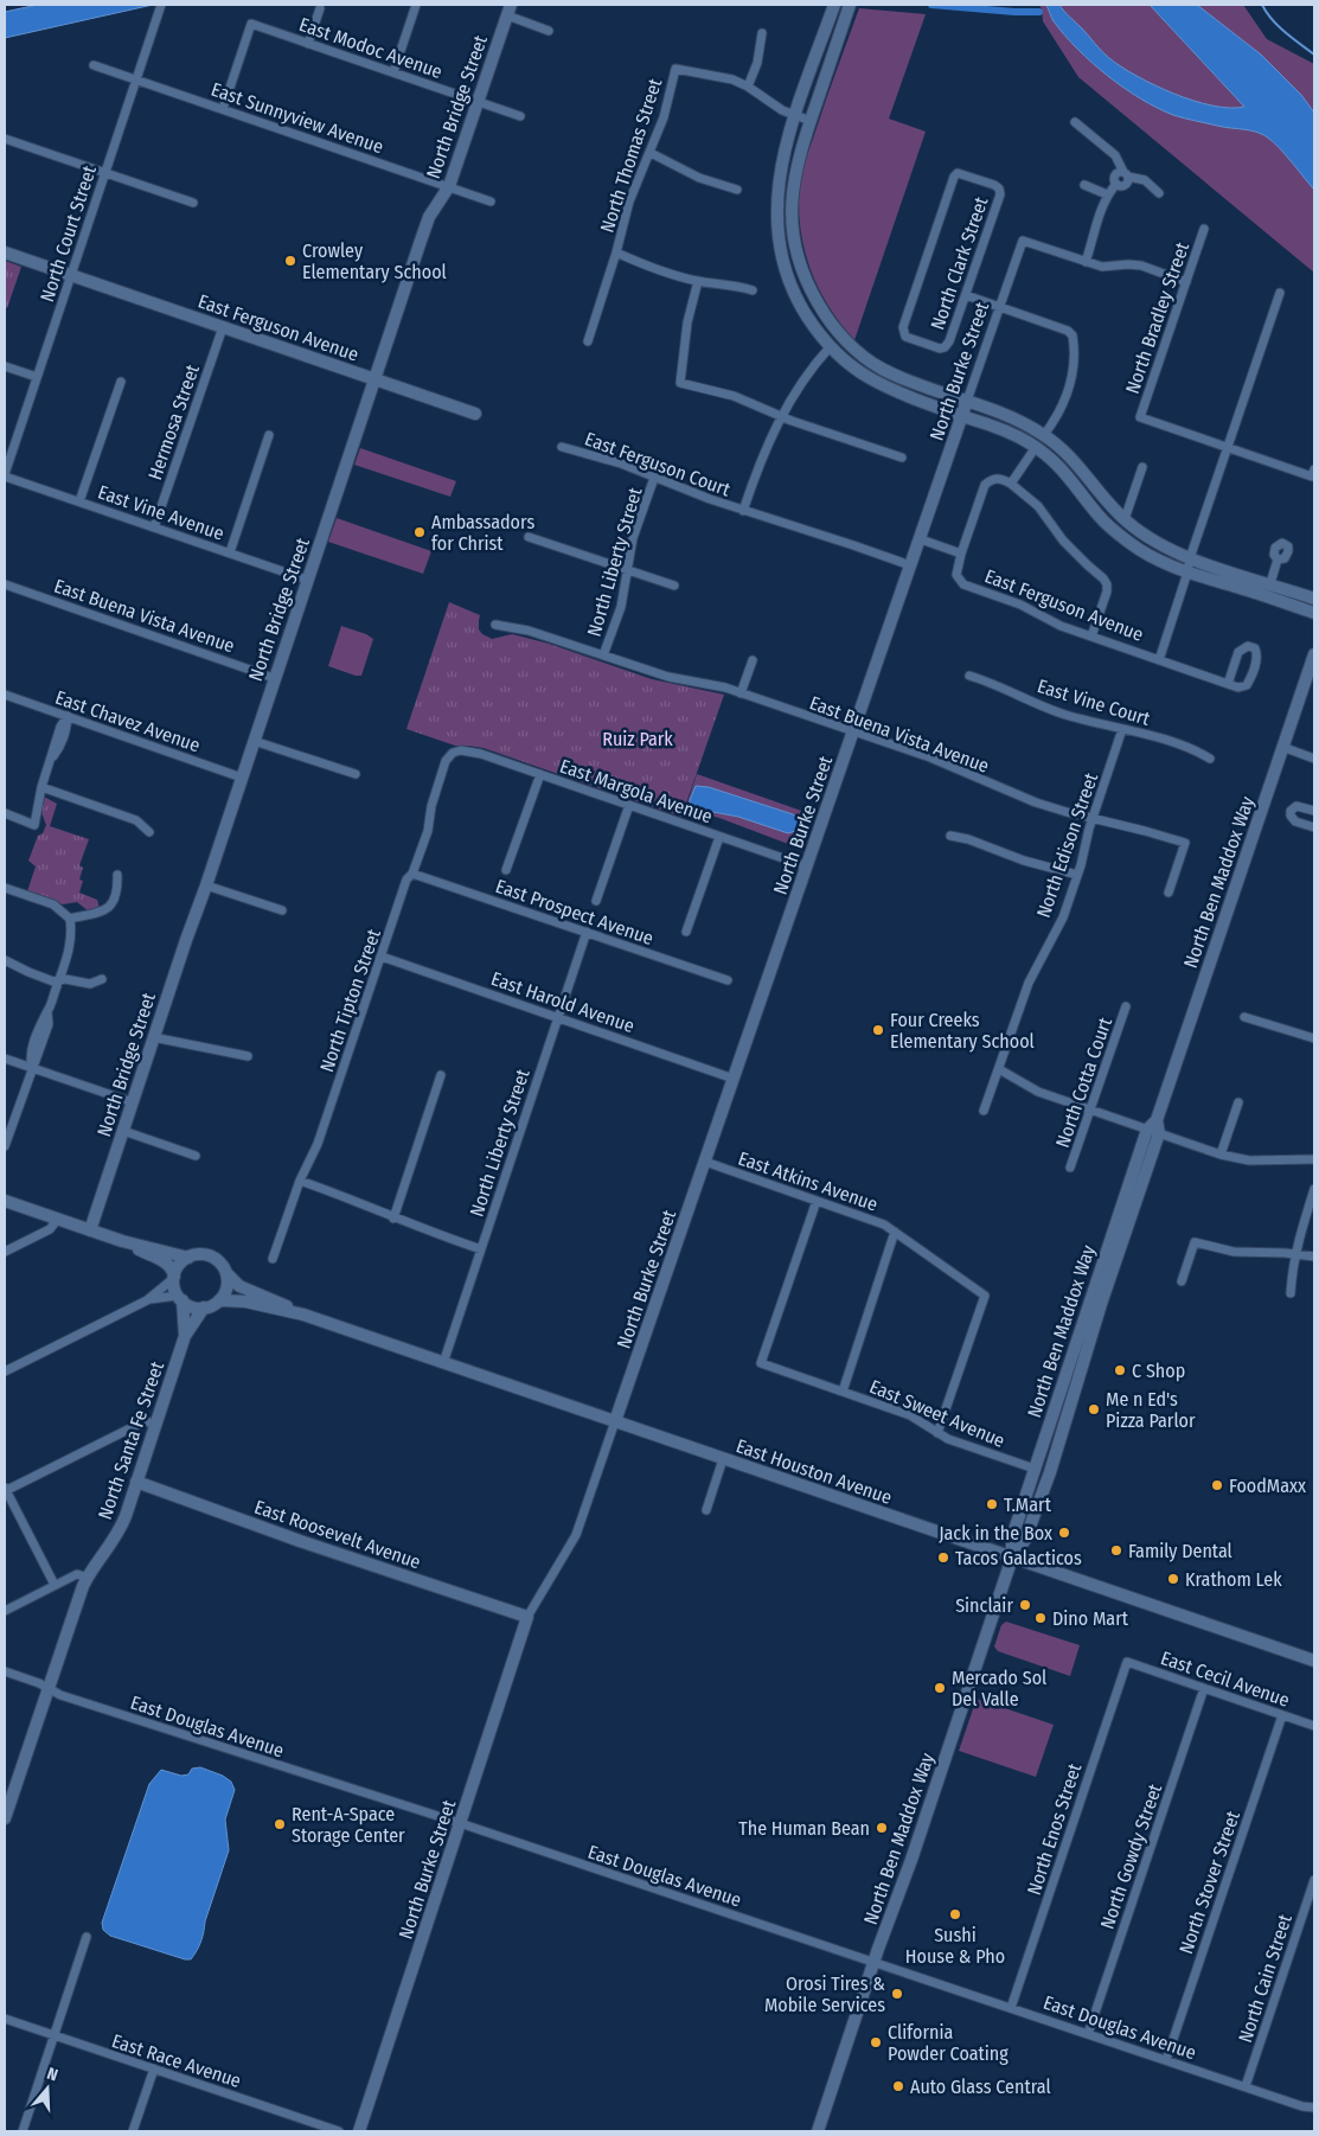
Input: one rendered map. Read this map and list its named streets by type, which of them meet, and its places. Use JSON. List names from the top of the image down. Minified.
{"streets":{"main road":["North Bridge Street","East Ferguson Avenue","North Burke Street","North Ben Maddox Way","North Santa Fe Street","East Houston Avenue","East Roosevelt Avenue"],"street":["East Modoc Avenue","East Sunnyview Avenue","North Thomas Street","North Court Street","North Clark Street","North Bradley Street","Hermosa Street","East Ferguson Court","East Vine Avenue","North Liberty Street","East Buena Vista Avenue","East Vine Court","East Chavez Avenue","East Margola Avenue","North Edison Street","East Prospect Avenue","North Tipton Street","East Harold Avenue","North Cotta Court","East Atkins Avenue","East Sweet Avenue","East Cecil Avenue","East Douglas Avenue","North Enos Street","North Gowdy Street","North Stover Street","North Cain Street","East Race Avenue"]},"crossings":[["East Modoc Avenue","North Bridge Street"],["East Modoc Avenue","East Sunnyview Avenue"],["North Bridge Street","East Sunnyview Avenue"],["North Bridge Street","East Ferguson Avenue"],["North Bridge Street","East Vine Avenue"],["North Bridge Street","East Buena Vista Avenue"],["North Bridge Street","East Chavez Avenue"],["East Sunnyview Avenue","North Court Street"],["North Court Street","East Ferguson Avenue"],["North Court Street","East Vine Avenue"],["East Ferguson Avenue","Hermosa Street"],["North Burke Street","East Buena Vista Avenue"],["North Burke Street","East Margola Avenue"],["North Burke Street","East Harold Avenue"],["North Burke Street","East Atkins Avenue"],["North Burke Street","East Houston Avenue"],["North Burke Street","East Roosevelt Avenue"],["North Burke Street","East Douglas Avenue"],["Hermosa Street","East Vine Avenue"],["East Ferguson Court","North Liberty Street"],["North Liberty Street","East Buena Vista Avenue"],["North Liberty Street","East Prospect Avenue"],["North Liberty Street","East Harold Avenue"],["North Liberty Street","East Houston Avenue"],["East Buena Vista Avenue","North Edison Street"],["East Vine Court","North Edison Street"],["East Margola Avenue","North Tipton Street"],["North Ben Maddox Way","East Sweet Avenue"],["North Ben Maddox Way","East Houston Avenue"],["North Ben Maddox Way","East Douglas Avenue"],["East Prospect Avenue","North Tipton Street"],["North Tipton Street","East Harold Avenue"],["East Atkins Avenue","East Sweet Avenue"],["North Santa Fe Street","East Houston Avenue"],["North Santa Fe Street","East Roosevelt Avenue"],["North Santa Fe Street","East Douglas Avenue"],["East Cecil Avenue","North Enos Street"],["East Cecil Avenue","North Gowdy Street"],["East Cecil Avenue","North Stover Street"],["East Douglas Avenue","North Enos Street"],["East Douglas Avenue","North Gowdy Street"],["East Douglas Avenue","North Stover Street"],["East Douglas Avenue","North Cain Street"]],"parks":["Ruiz Park"],"places":["Crowley Elementary School","Ambassadors for Christ","Four Creeks Elementary School","C Shop","Me n Ed's Pizza Parlor","FoodMaxx","T.Mart","Jack in the Box","Family Dental","Tacos Galacticos","Krathom Lek","Sinclair","Dino Mart","Mercado Sol Del Valle","Rent-A-Space Storage Center","The Human Bean","Sushi House & Pho","Orosi Tires & Mobile Services","Clifornia Powder Coating","Auto Glass Central"],"north":"top"}
